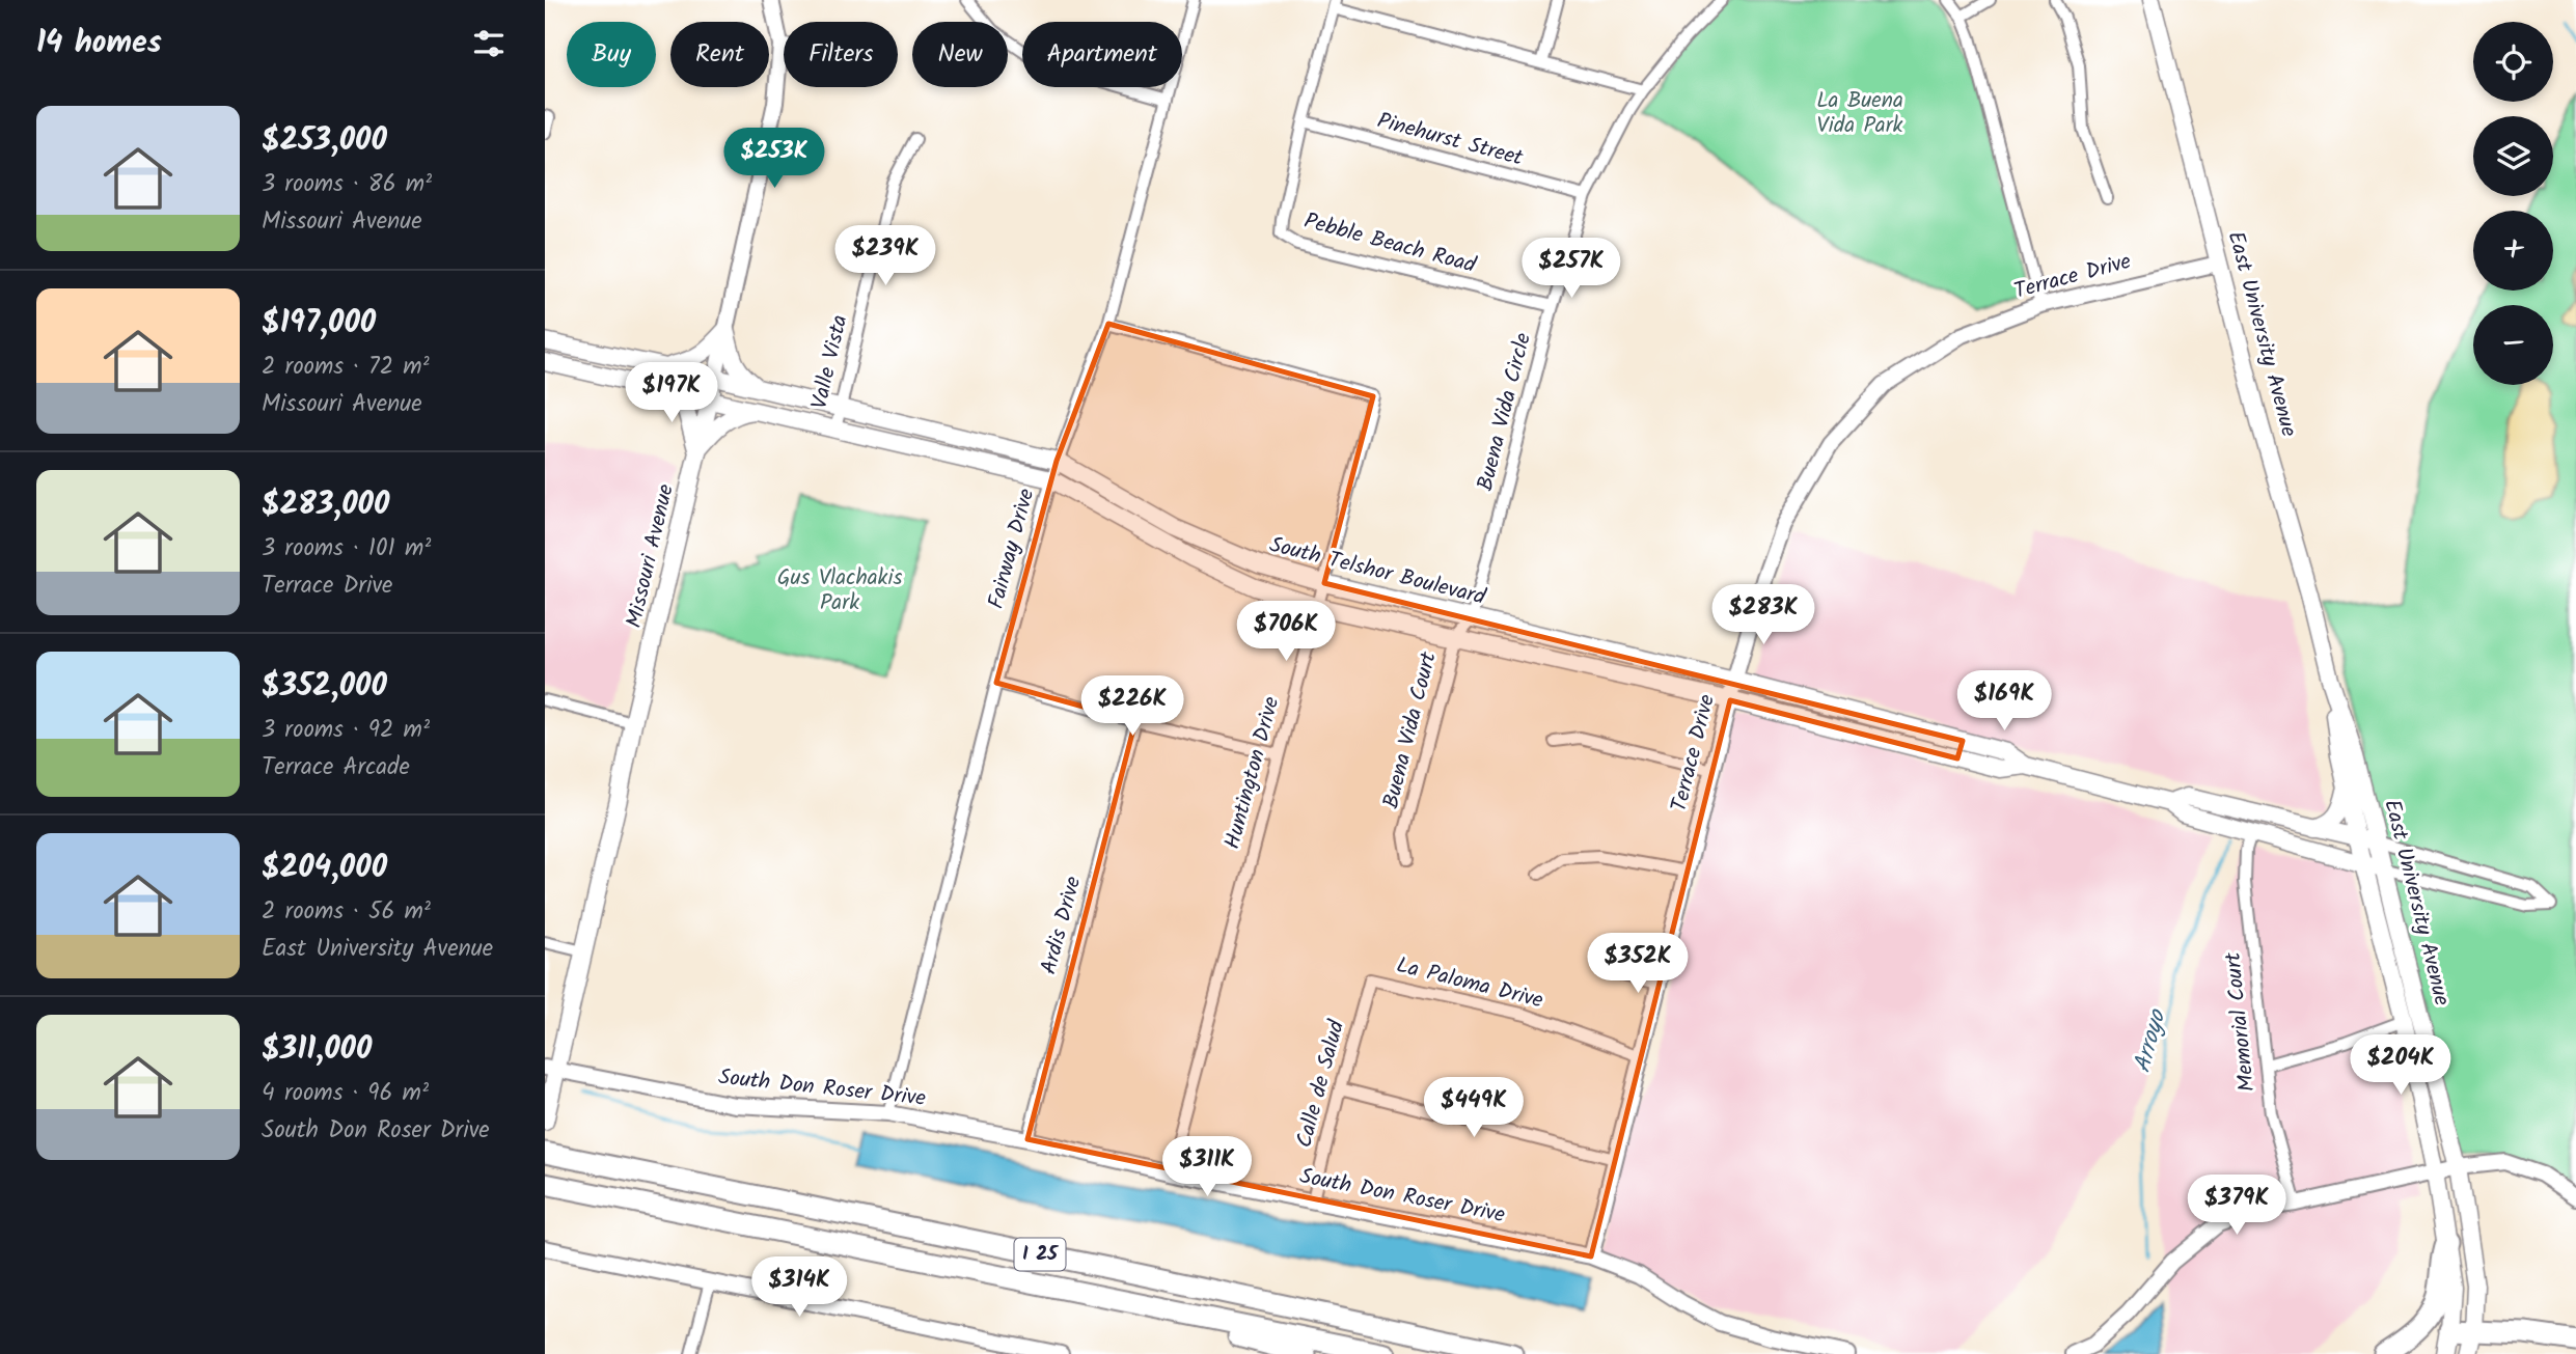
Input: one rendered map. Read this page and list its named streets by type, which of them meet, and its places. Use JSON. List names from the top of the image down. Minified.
{"streets":{"highway":["I 25"],"main road":["East University Avenue","Missouri Avenue","South Telshor Boulevard"],"street":["Pinehurst Street","Pebble Beach Road","Terrace Drive","Valle Vista","Buena Vida Circle","Fairway Drive","Buena Vida Court","Huntington Drive","Ardis Drive","La Paloma Drive","Memorial Court","Calle de Salud","South Don Roser Drive"]},"crossings":[["Pinehurst Street","Pebble Beach Road"],["Pinehurst Street","Buena Vida Circle"],["Pebble Beach Road","Buena Vida Circle"],["Terrace Drive","East University Avenue"],["Terrace Drive","South Telshor Boulevard"],["Terrace Drive","La Paloma Drive"],["Terrace Drive","South Don Roser Drive"],["East University Avenue","South Telshor Boulevard"],["Valle Vista","South Telshor Boulevard"],["Buena Vida Circle","South Telshor Boulevard"],["Buena Vida Circle","Buena Vida Court"],["Fairway Drive","South Telshor Boulevard"],["Fairway Drive","Huntington Drive"],["Fairway Drive","South Don Roser Drive"],["Missouri Avenue","South Telshor Boulevard"],["Missouri Avenue","South Don Roser Drive"],["South Telshor Boulevard","Buena Vida Court"],["South Telshor Boulevard","Huntington Drive"],["South Telshor Boulevard","Memorial Court"],["Huntington Drive","South Don Roser Drive"],["Ardis Drive","South Don Roser Drive"],["La Paloma Drive","Calle de Salud"],["Calle de Salud","South Don Roser Drive"]],"water":["Arroyo"],"parks":["La Buena Vida Park","Gus Vlachakis Park"],"page":{"heading":"14 homes","map_buttons":["+","−"],"chip":["Buy","Rent","Filters","New","Apartment"],"list":[{"name":"$253,000","note":"3 rooms · 86 m² · Missouri Avenue"},{"name":"$197,000","note":"2 rooms · 72 m² · Missouri Avenue"},{"name":"$283,000","note":"3 rooms · 101 m² · Terrace Drive"},{"name":"$352,000","note":"3 rooms · 92 m² · Terrace Arcade"},{"name":"$204,000","note":"2 rooms · 56 m² · East University Avenue"},{"name":"$311,000","note":"4 rooms · 96 m² · South Don Roser Drive"}],"price":["$253K","$239K","$257K","$197K","$283K","$706K","$169K","$226K","$352K","$204K","$449K","$311K","$379K","$314K"]}}
